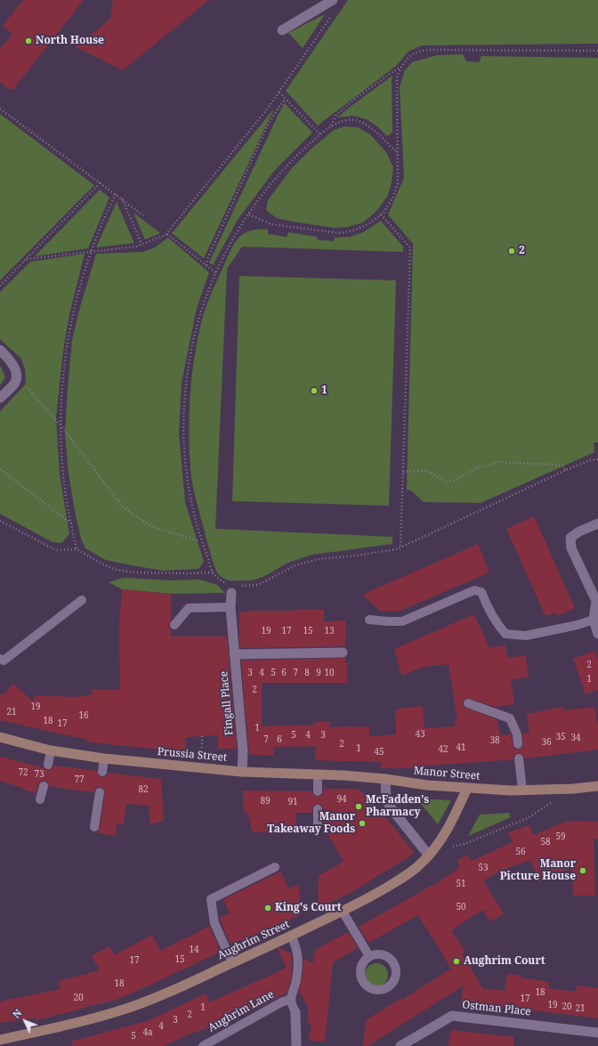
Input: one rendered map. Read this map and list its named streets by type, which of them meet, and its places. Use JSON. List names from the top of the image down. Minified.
{"streets":{"main road":["Prussia Street","Manor Street","Aughrim Street"],"street":["Fingall Place","Ostman Place"],"lane":["Aughrim Lane"]},"crossings":[["Fingall Place","Prussia Street"],["Prussia Street","Manor Street"],["Manor Street","Aughrim Street"],["Aughrim Street","Aughrim Lane"]],"places":["North House","2","1","McFadden's Pharmacy","Manor Takeaway Foods","Manor Picture House","King's Court","Aughrim Court"],"house_numbers":["19","17","15","13","2","3","4","5","6","7","8","9","10","1","2","19","21","16","18","17","1","43","5","4","3","35","34","7","6","38","36","2","41","1","42","45","72","73","77","82","94","89","91","59","58","56","53","51","50","14","15","17","18","18","20","17","19","20","1","21","2","3","4","4a","5"],"north":"top left"}
